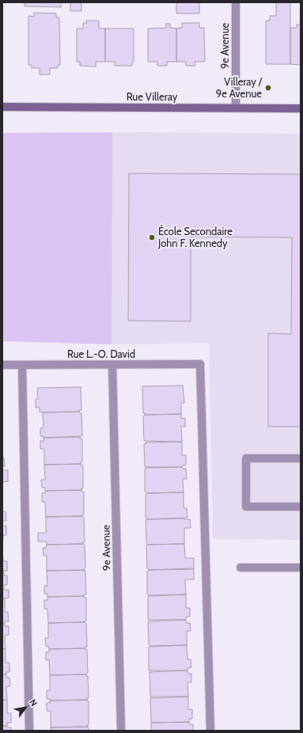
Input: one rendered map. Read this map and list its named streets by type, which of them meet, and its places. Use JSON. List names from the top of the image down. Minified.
{"streets":{"street":["9e Avenue","Rue Villeray","Rue L.-O. David"]},"crossings":[["9e Avenue","Rue Villeray"],["9e Avenue","Rue L.-O. David"]],"places":["Villeray / 9e Avenue","École Secondaire John F. Kennedy"],"north":"top right"}
